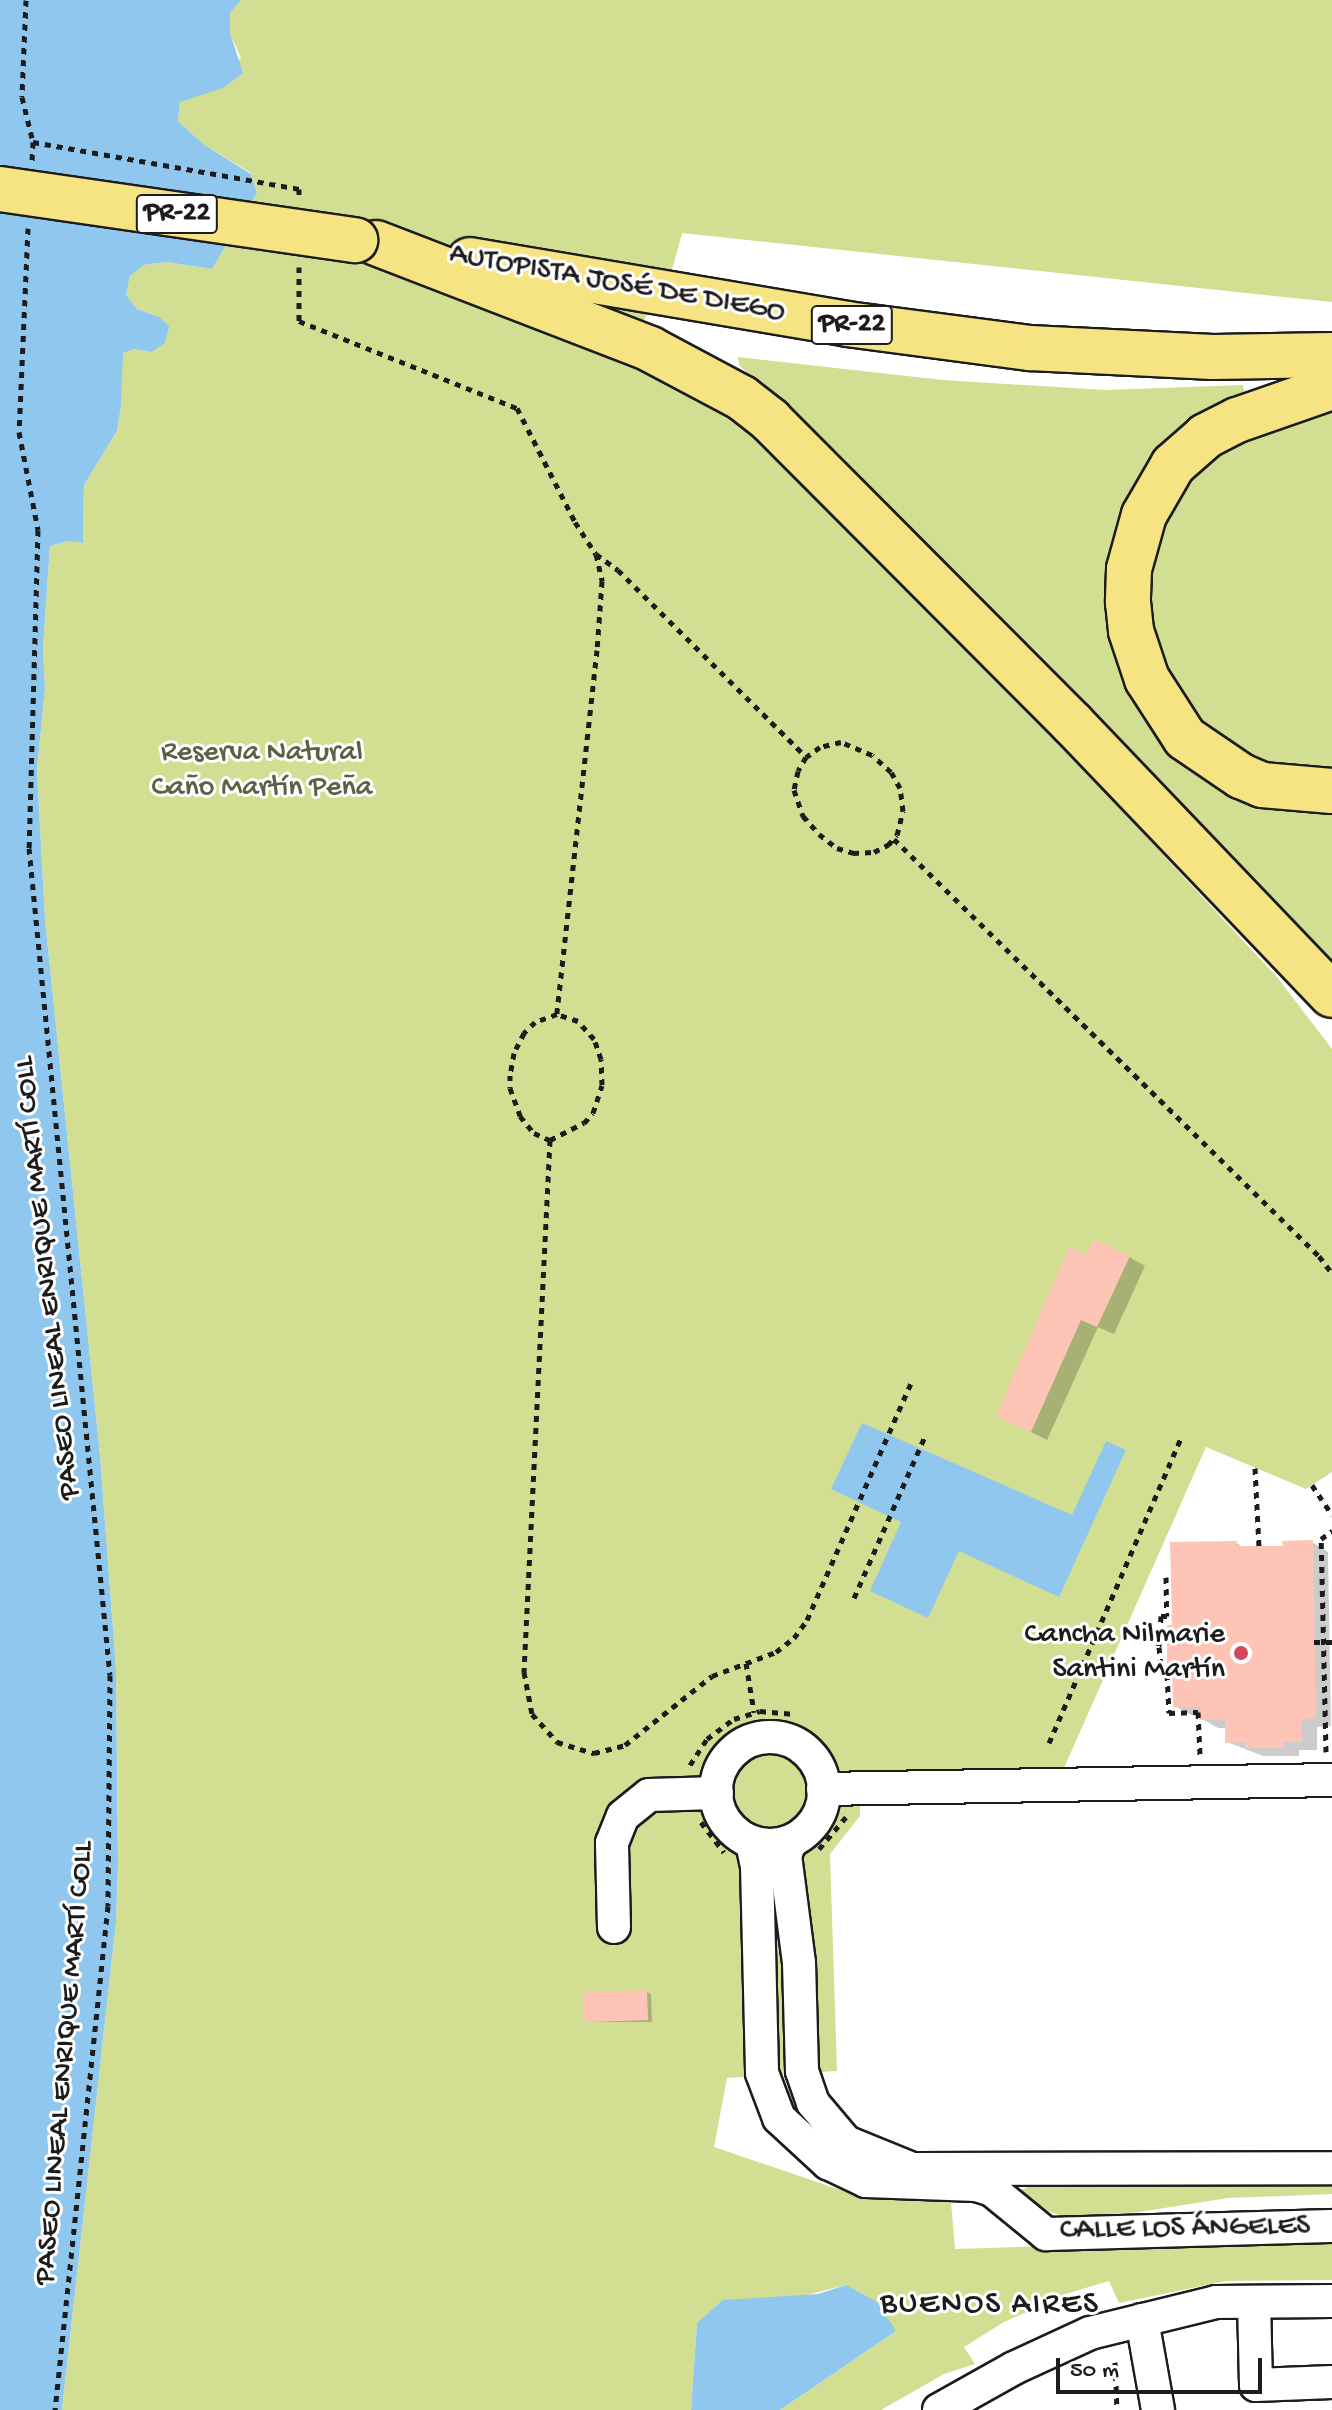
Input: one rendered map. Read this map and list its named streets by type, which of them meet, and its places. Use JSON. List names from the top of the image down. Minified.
{"streets":{"highway":["PR-22","AUTOPISTA JOSÉ DE DIEGO"],"street":["CALLE LOS ÁNGELES"],"path":["PASEO LINEAL ENRIQUE MARTÍ COLL"]},"crossings":[["AUTOPISTA JOSÉ DE DIEGO","PASEO LINEAL ENRIQUE MARTÍ COLL"]],"districts":["BUENOS AIRES"],"parks":["Reserva Natural Caño Martín Peña"],"places":["Cancha Nilmarie Santini Martín"],"scale_bar":"50 m"}
